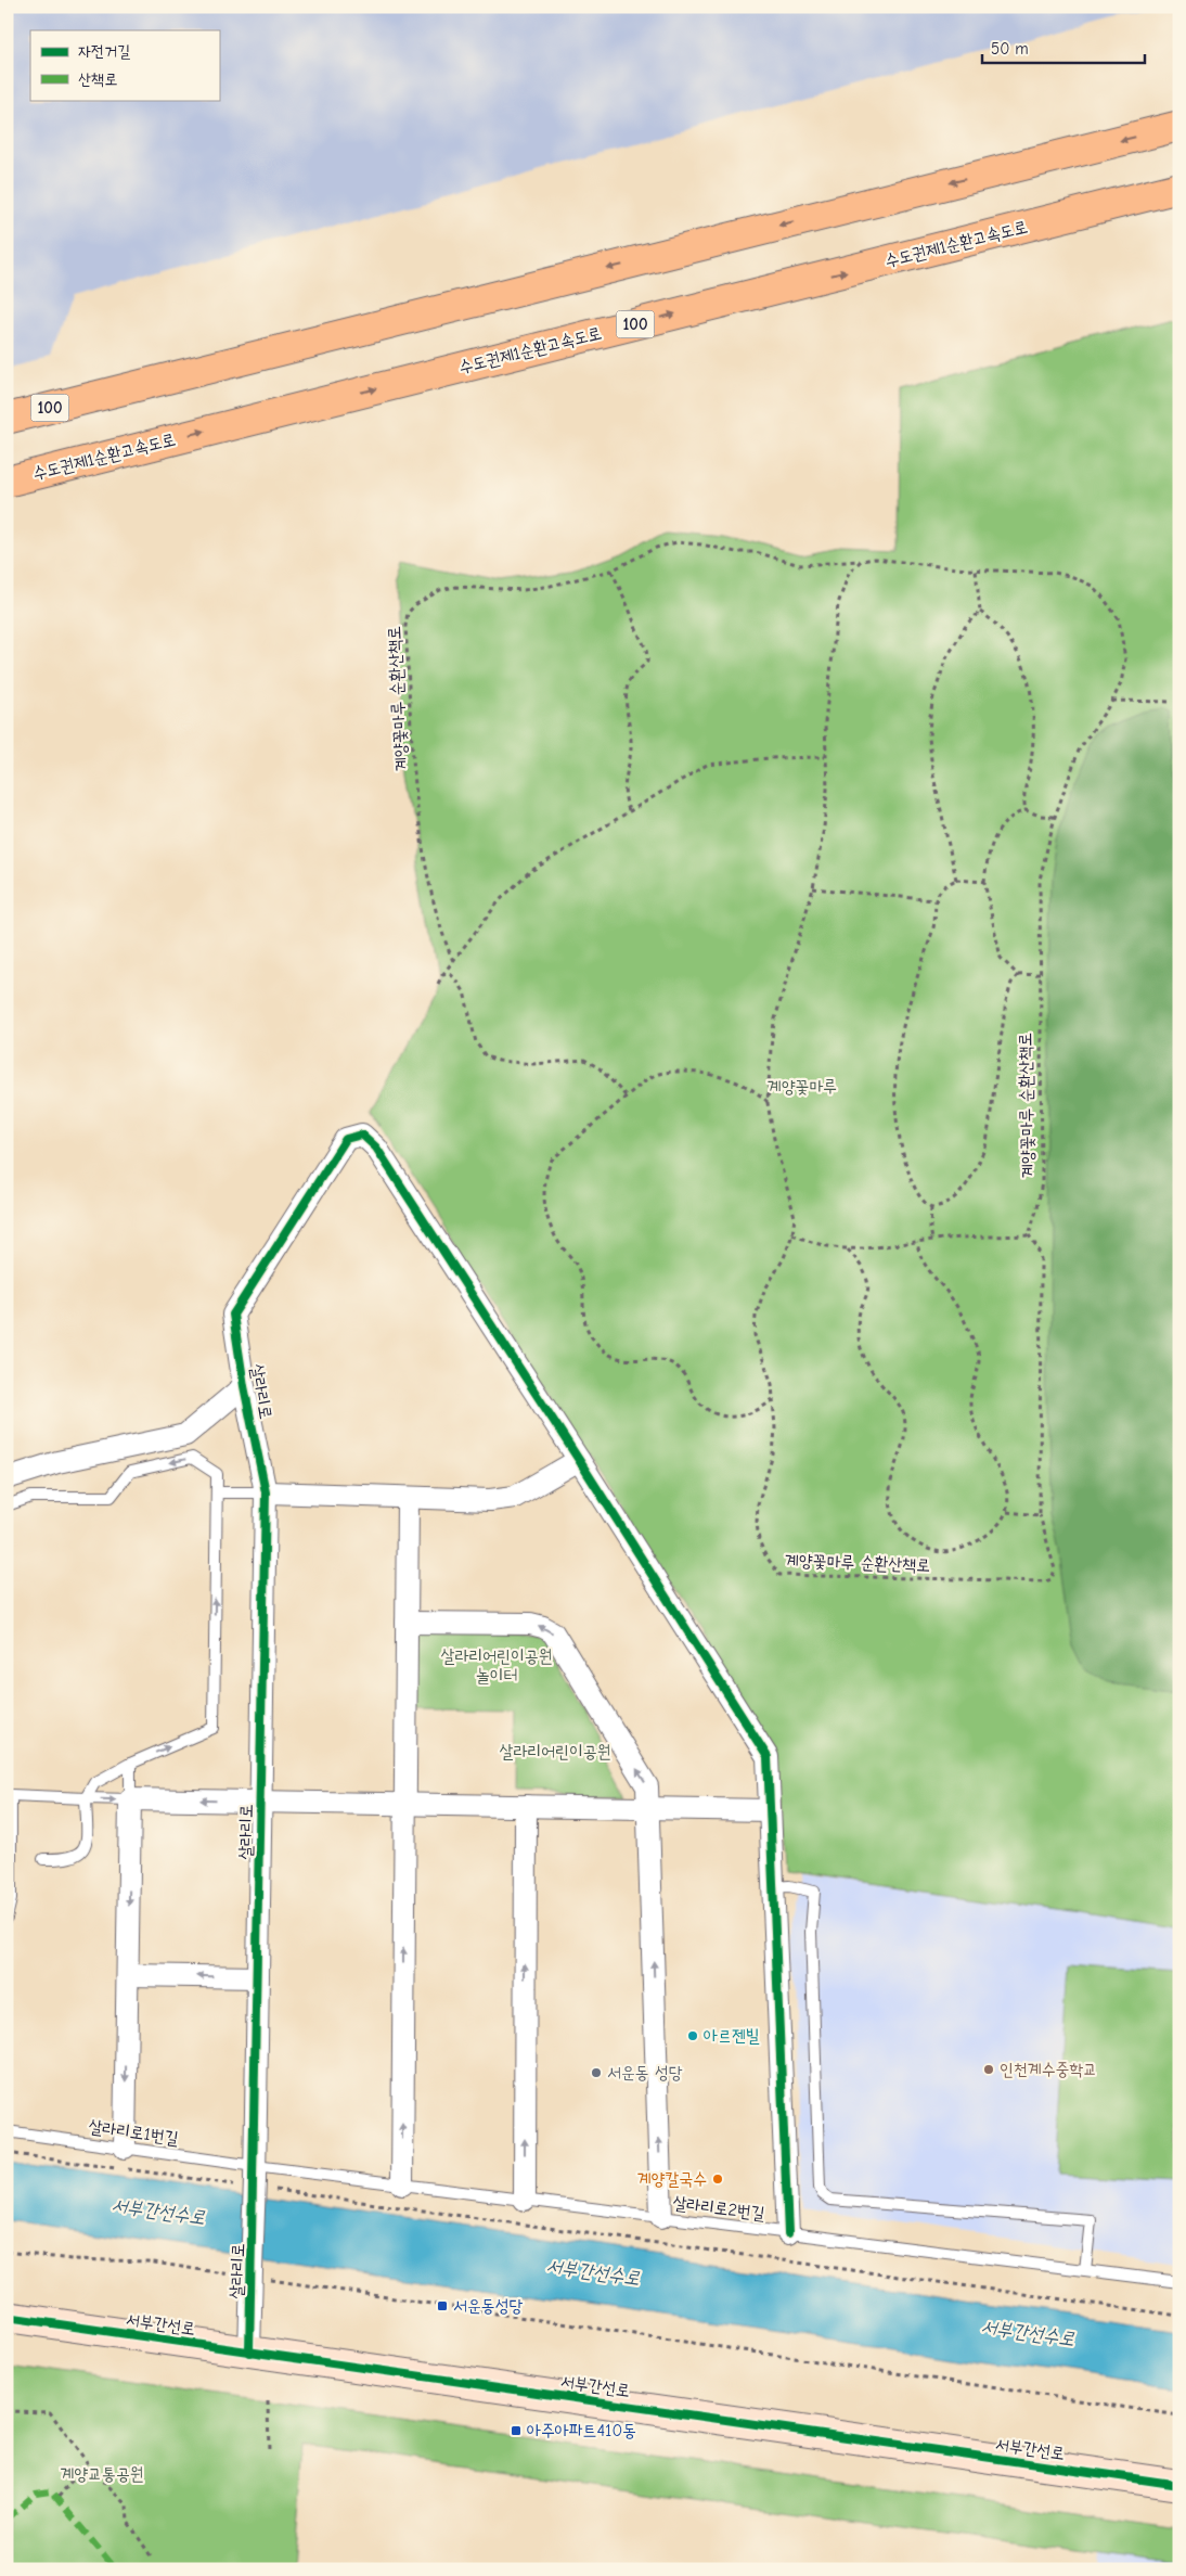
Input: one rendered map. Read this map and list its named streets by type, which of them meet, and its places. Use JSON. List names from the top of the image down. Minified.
{"streets":{"highway":["수도권제1순환고속도로","100"],"main road":["서부간선로"],"street":["살라리로"],"lane":["살라리로1번길","살라리로2번길"],"path":["계양꽃마루 순환산책로"]},"crossings":[["살라리로","살라리로1번길"],["살라리로","살라리로2번길"],["살라리로","서부간선로"],["살라리로1번길","살라리로2번길"]],"water":["서부간선수로"],"parks":["계양꽃마루","살라리어린이공원 놀이터","살라리어린이공원","계양교통공원"],"places":{"other":["아르젠빌","인천계수중학교","서운동 성당","계양칼국수"],"transit":["서운동성당","아주아파트410동"]},"legend":["자전거길","산책로"],"scale_bar":"50 m"}
